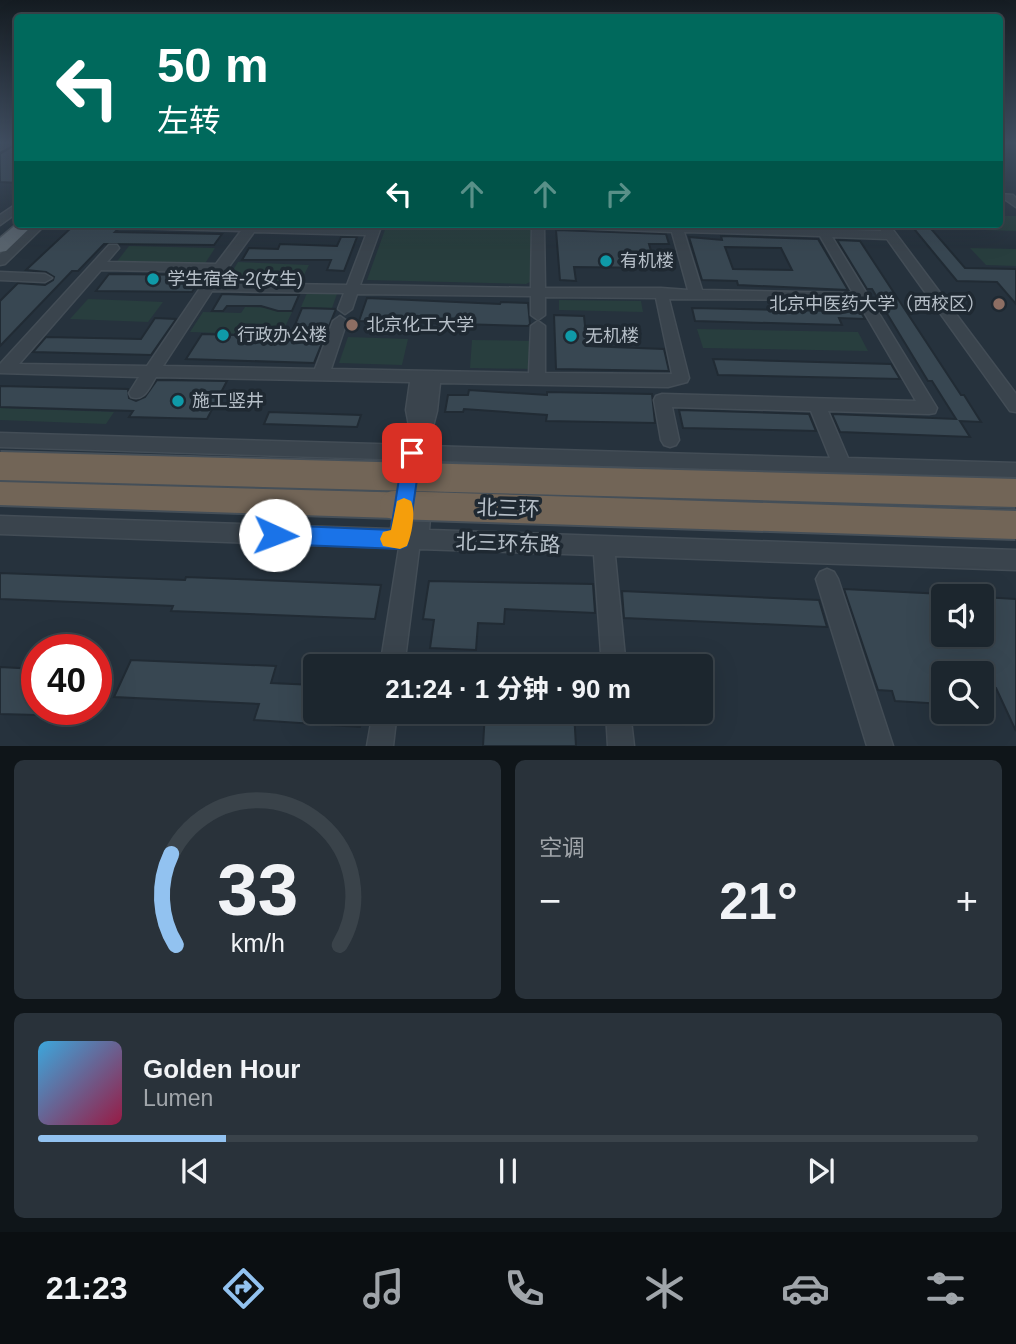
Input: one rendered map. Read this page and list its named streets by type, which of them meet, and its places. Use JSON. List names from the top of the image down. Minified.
{"streets":{"highway":["北三环"],"street":["北三环东路"]},"places":["有机楼","学生宿舍-2(女生)","北京中医药大学（西校区）","北京化工大学","行政办公楼","无机楼","施工竖井"],"page":{"turn":["50 m","左转"],"limit":"40","trip":"21:24 · 1 分钟 · 90 m","tile":"空调","heat":["−","21°","+"],"song":["Golden Hour","Lumen"],"tabs":"21:23","gauge":["33","km/h"]}}
